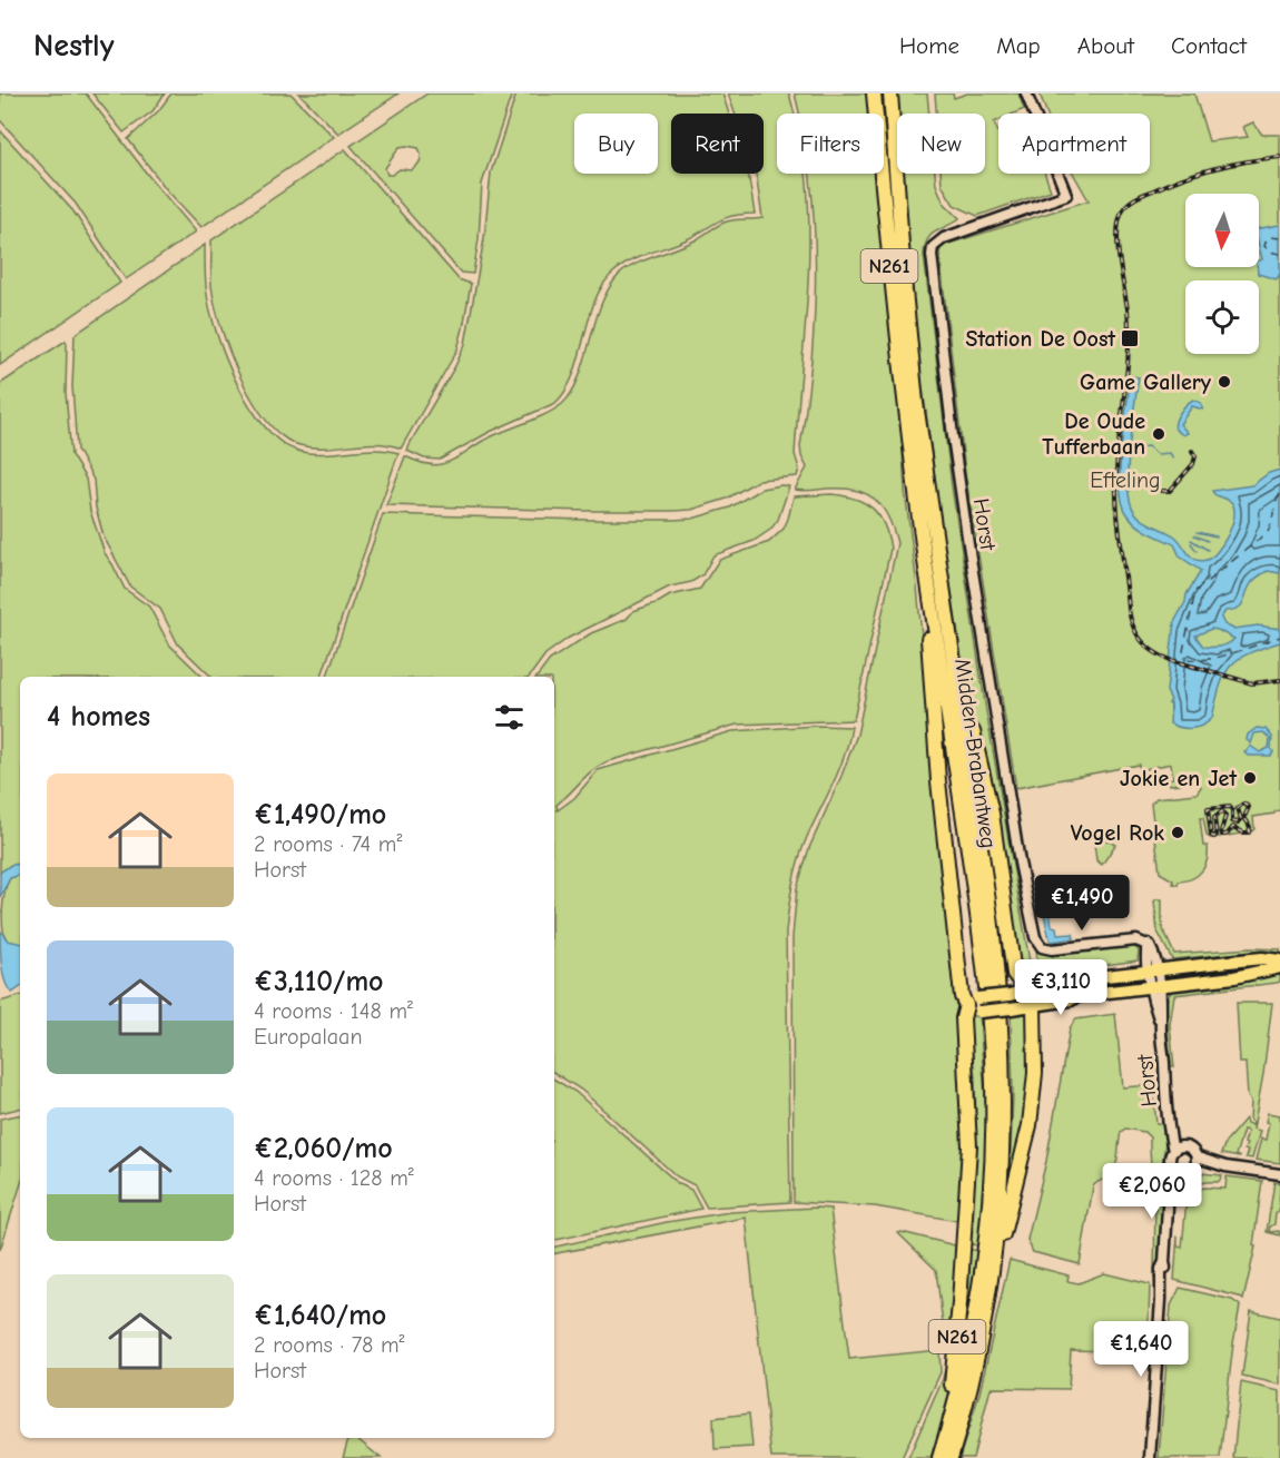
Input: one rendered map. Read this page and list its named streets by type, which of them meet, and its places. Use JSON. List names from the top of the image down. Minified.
{"streets":{"highway":["N261","Midden-Brabantweg"],"street":["Horst"]},"crossings":[["N261","Midden-Brabantweg"]],"parks":["Efteling"],"places":{"transit":["Station De Oost"],"other":["Game Gallery","De Oude Tufferbaan","Jokie en Jet","Vogel Rok"]},"north":"bottom","page":{"header":"Nestly","nav":["Home","Map","About","Contact"],"chip":["Buy","Rent","Filters","New","Apartment"],"heading":"4 homes","list":[{"name":"€1,490/mo","note":"2 rooms · 74 m² · Horst"},{"name":"€3,110/mo","note":"4 rooms · 148 m² · Europalaan"},{"name":"€2,060/mo","note":"4 rooms · 128 m² · Horst"},{"name":"€1,640/mo","note":"2 rooms · 78 m² · Horst"}],"price":["€1,490","€3,110","€2,060","€1,640"]}}
